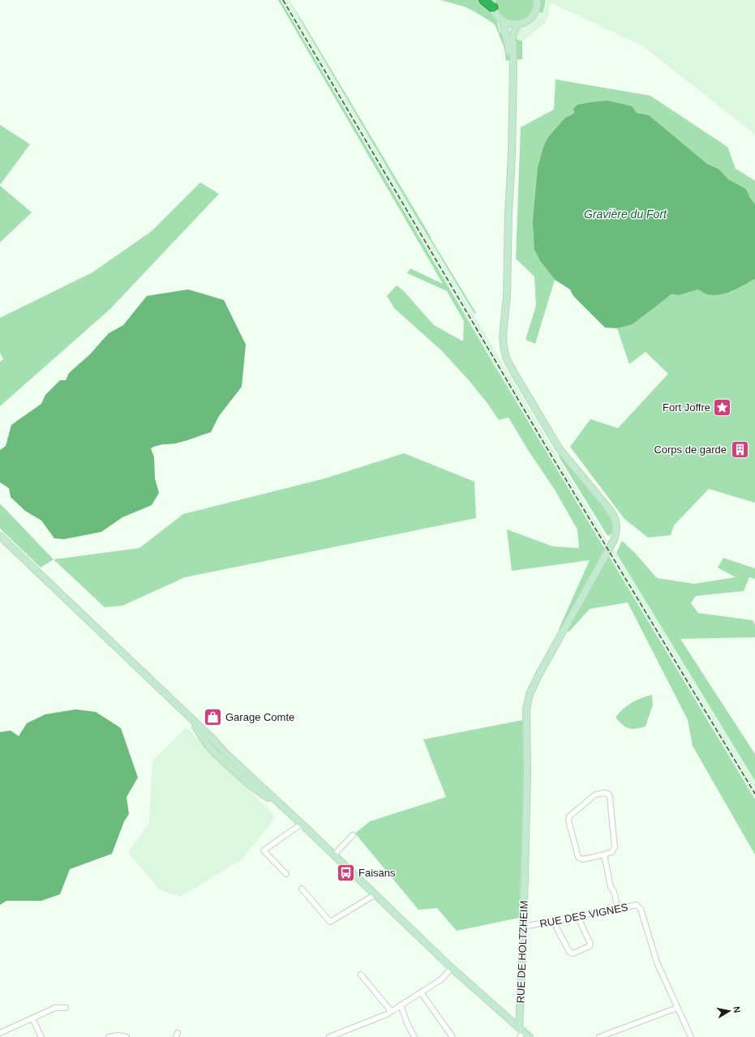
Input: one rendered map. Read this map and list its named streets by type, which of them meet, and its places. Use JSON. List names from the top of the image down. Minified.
{"streets":{"main road":["RUE DE HOLTZHEIM"],"street":["RUE DES VIGNES"]},"crossings":[["RUE DES VIGNES","RUE DE HOLTZHEIM"]],"water":["Gravière du Fort"],"places":{"place":["Fort Joffre"],"building":["Corps de garde"],"shop":["Garage Comte"],"bus stop":["Faisans"]},"north":"right"}
